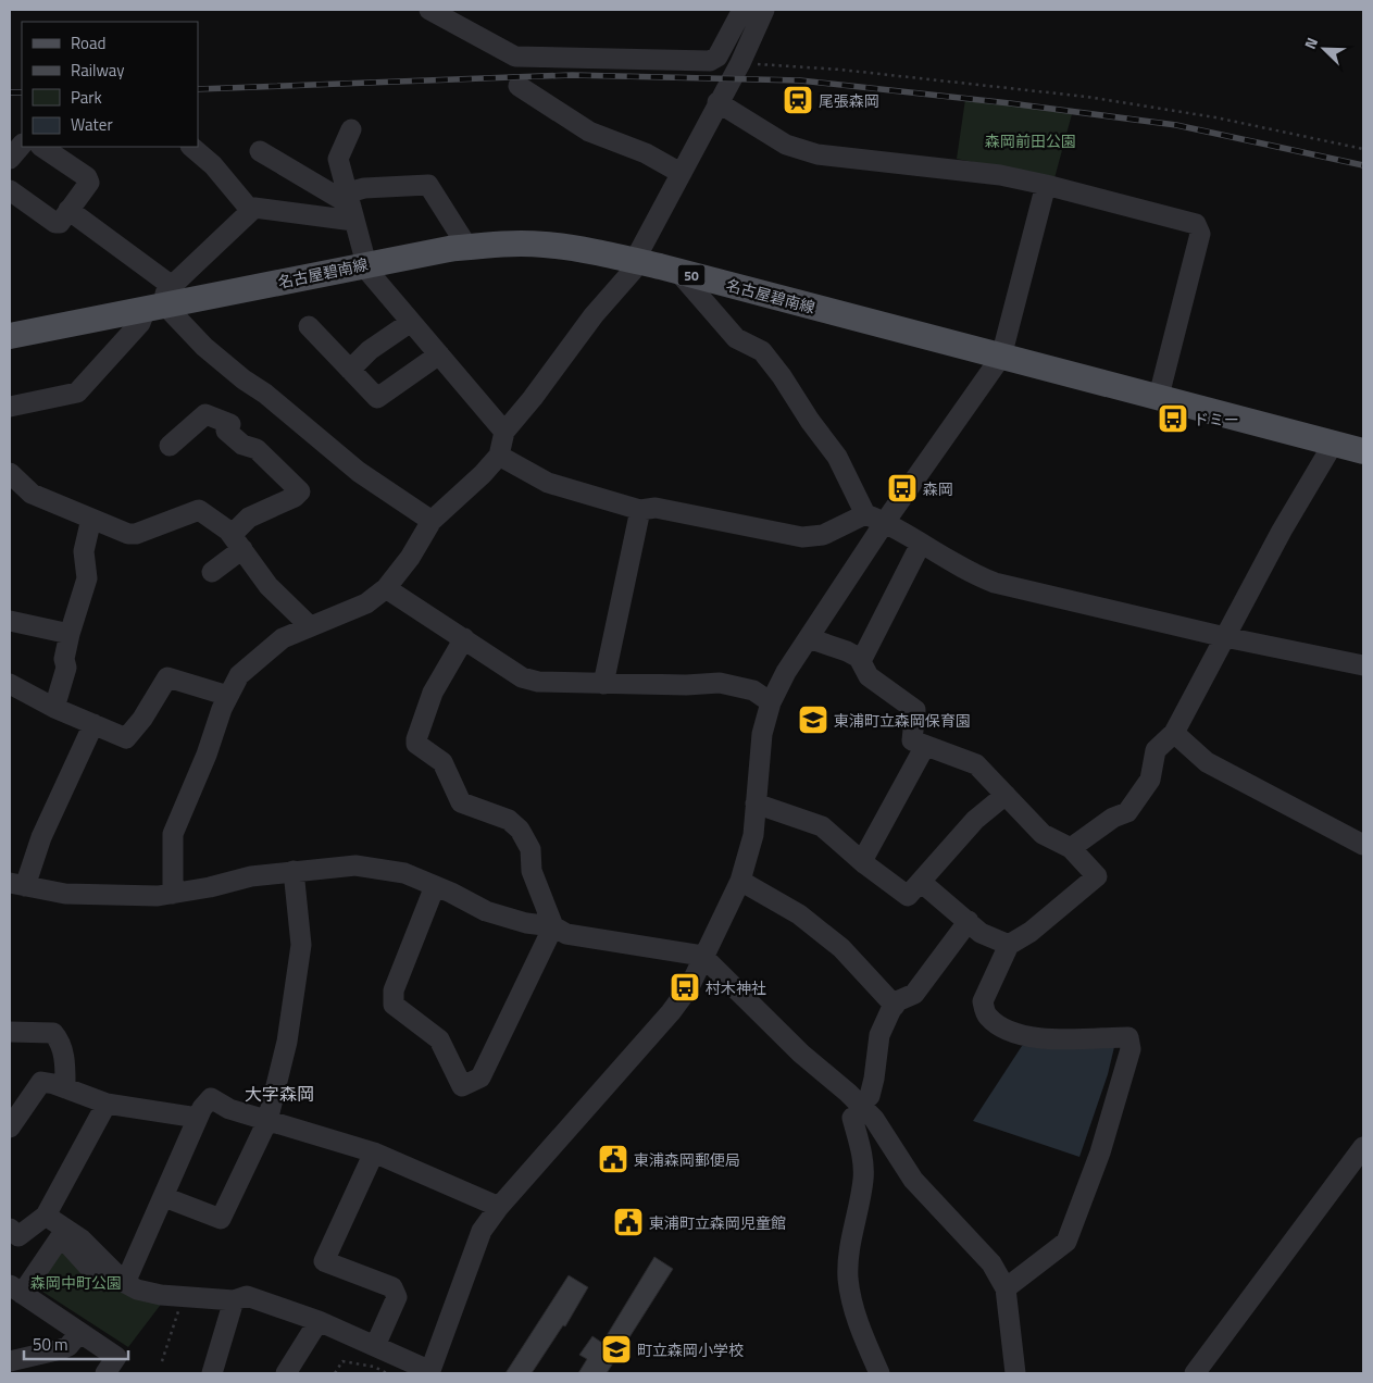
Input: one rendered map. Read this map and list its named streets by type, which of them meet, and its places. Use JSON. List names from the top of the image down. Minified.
{"streets":{"main road":["名古屋碧南線","50"]},"districts":["大字森岡"],"parks":["森岡前田公園","森岡中町公園"],"places":{"station":["尾張森岡"],"bus stop":["ドミー","森岡","村木神社"],"school or university":["東浦町立森岡保育園","町立森岡小学校"],"public building":["東浦森岡郵便局","東浦町立森岡児童館"]},"legend":["Road","Railway","Park","Water"],"scale_bar":"50 m","north":"top left"}
